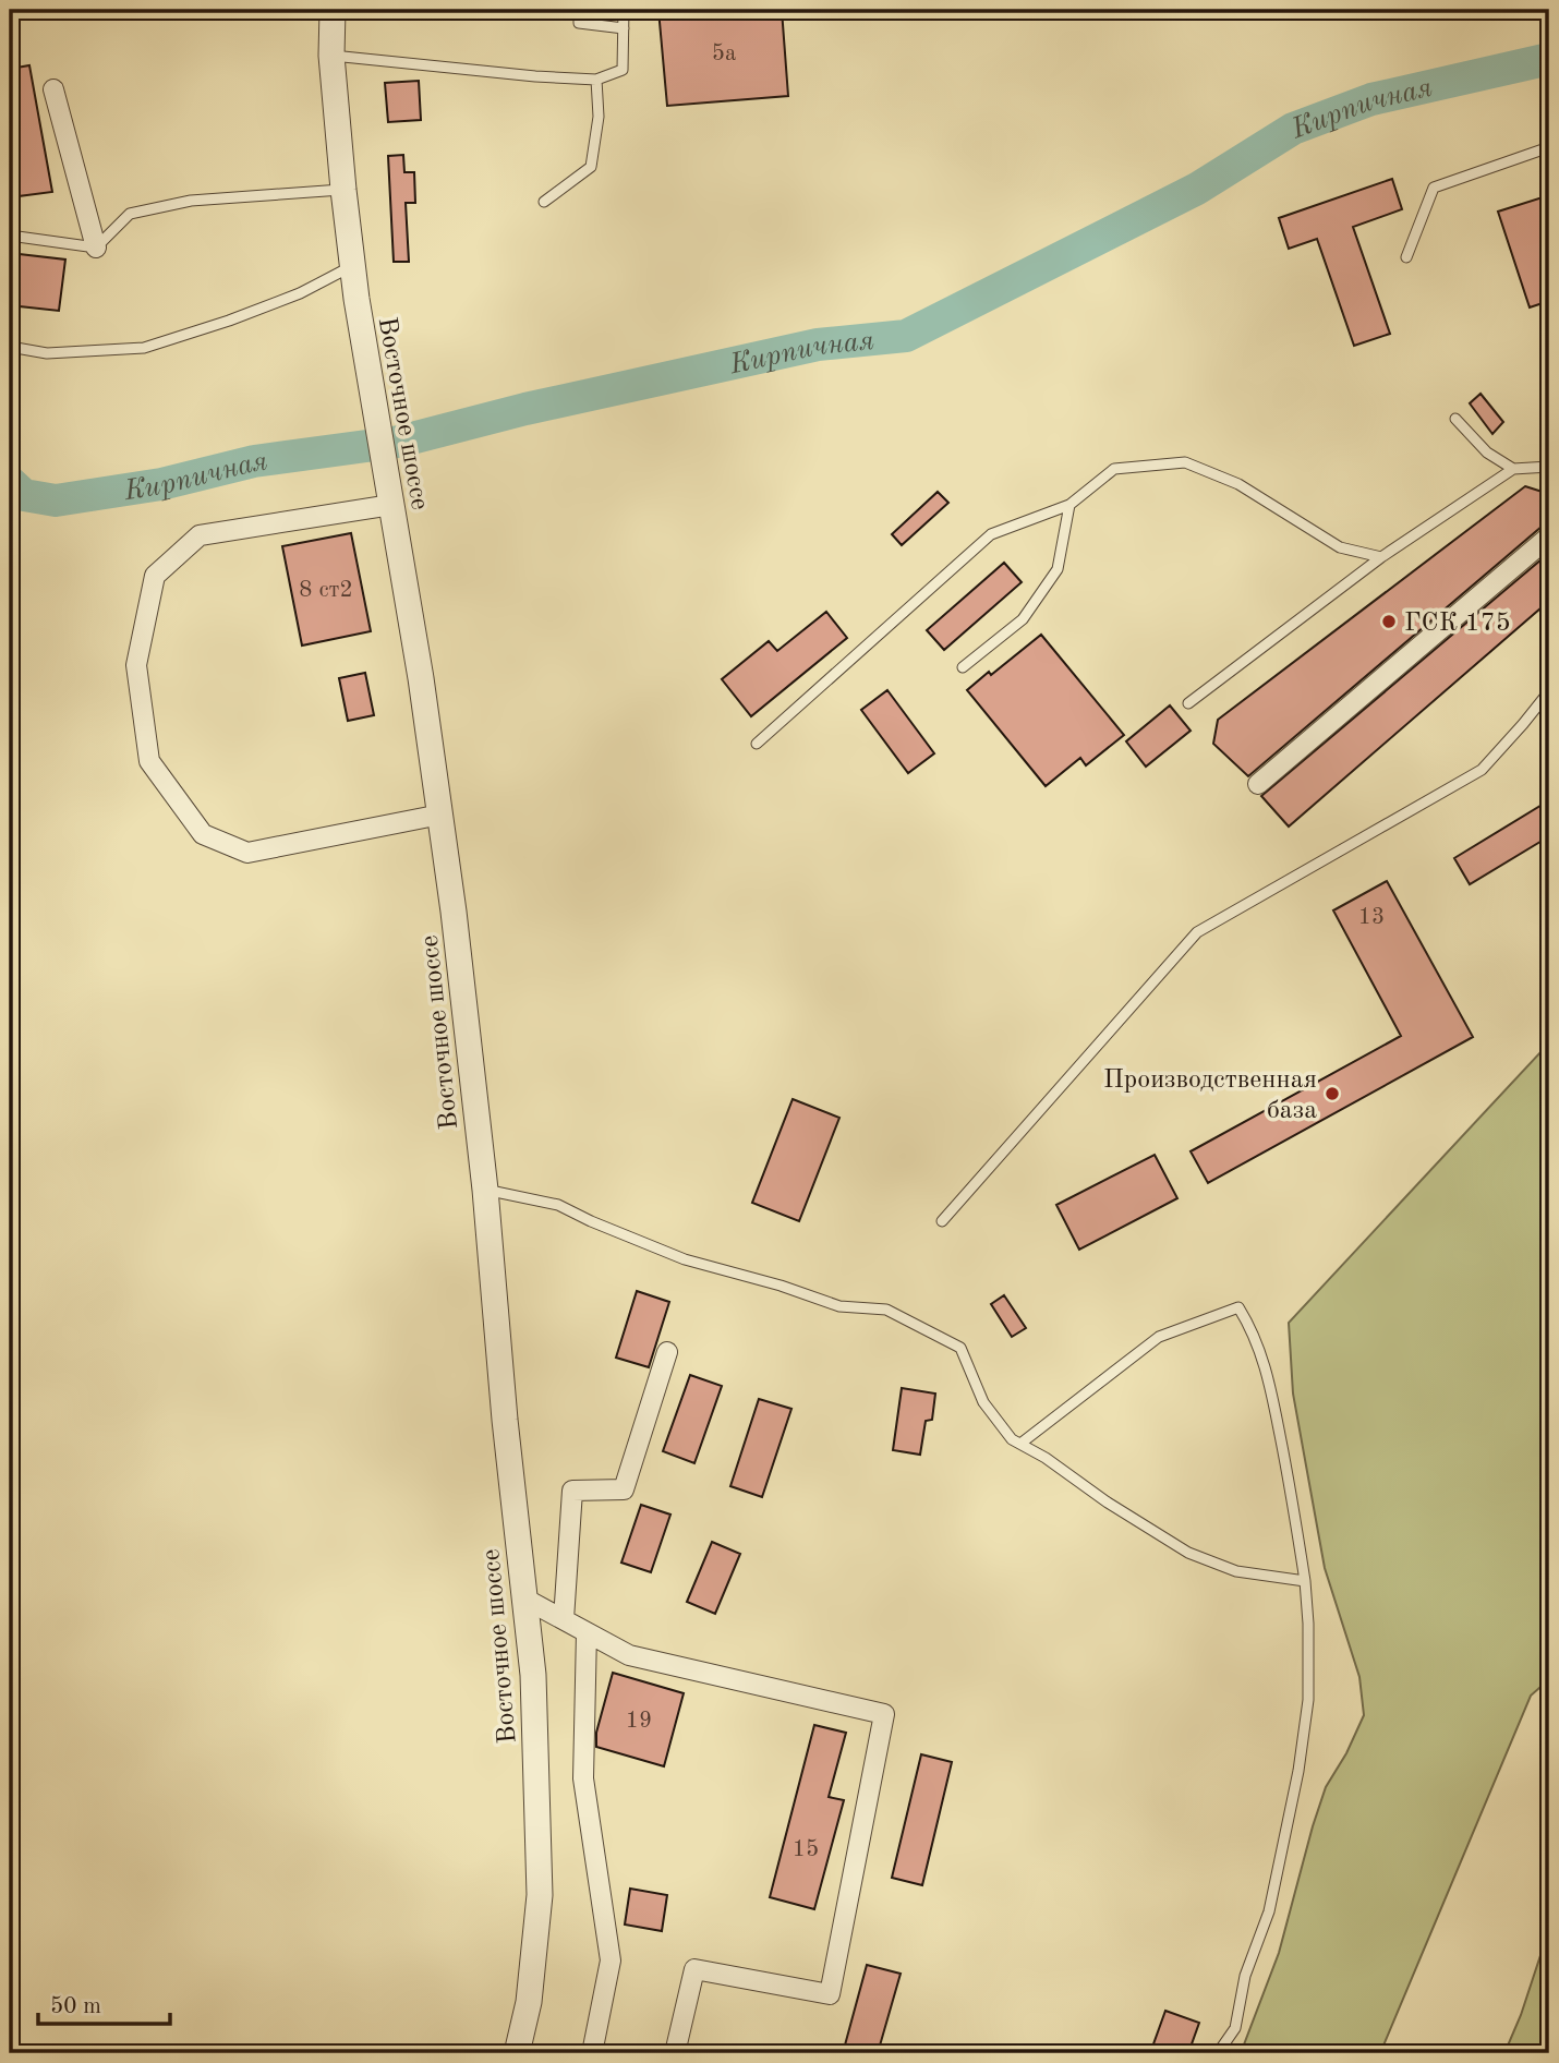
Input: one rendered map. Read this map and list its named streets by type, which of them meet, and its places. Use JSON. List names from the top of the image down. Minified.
{"streets":{"street":["Восточное шоссе"]},"water":["Кирпичная"],"places":["ГСК 175","Производственная база"],"house_numbers":["5а","8 ст2","13","19","15"],"scale_bar":"50 m"}
